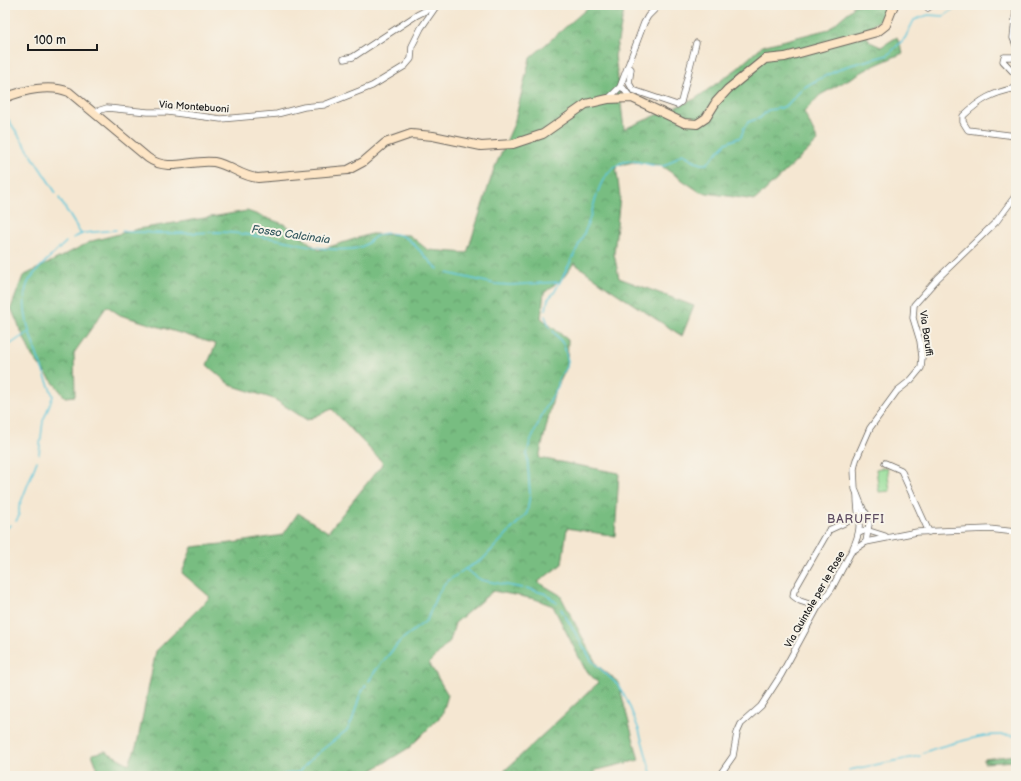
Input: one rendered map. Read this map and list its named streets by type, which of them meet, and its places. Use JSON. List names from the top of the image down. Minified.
{"streets":{"street":["Via Montebuoni","Via Baruffi","Via Quintole per le Rose"]},"crossings":[["Via Baruffi","Via Quintole per le Rose"]],"districts":["BARUFFI"],"water":["Fosso Calcinaia"],"scale_bar":"100 m"}
